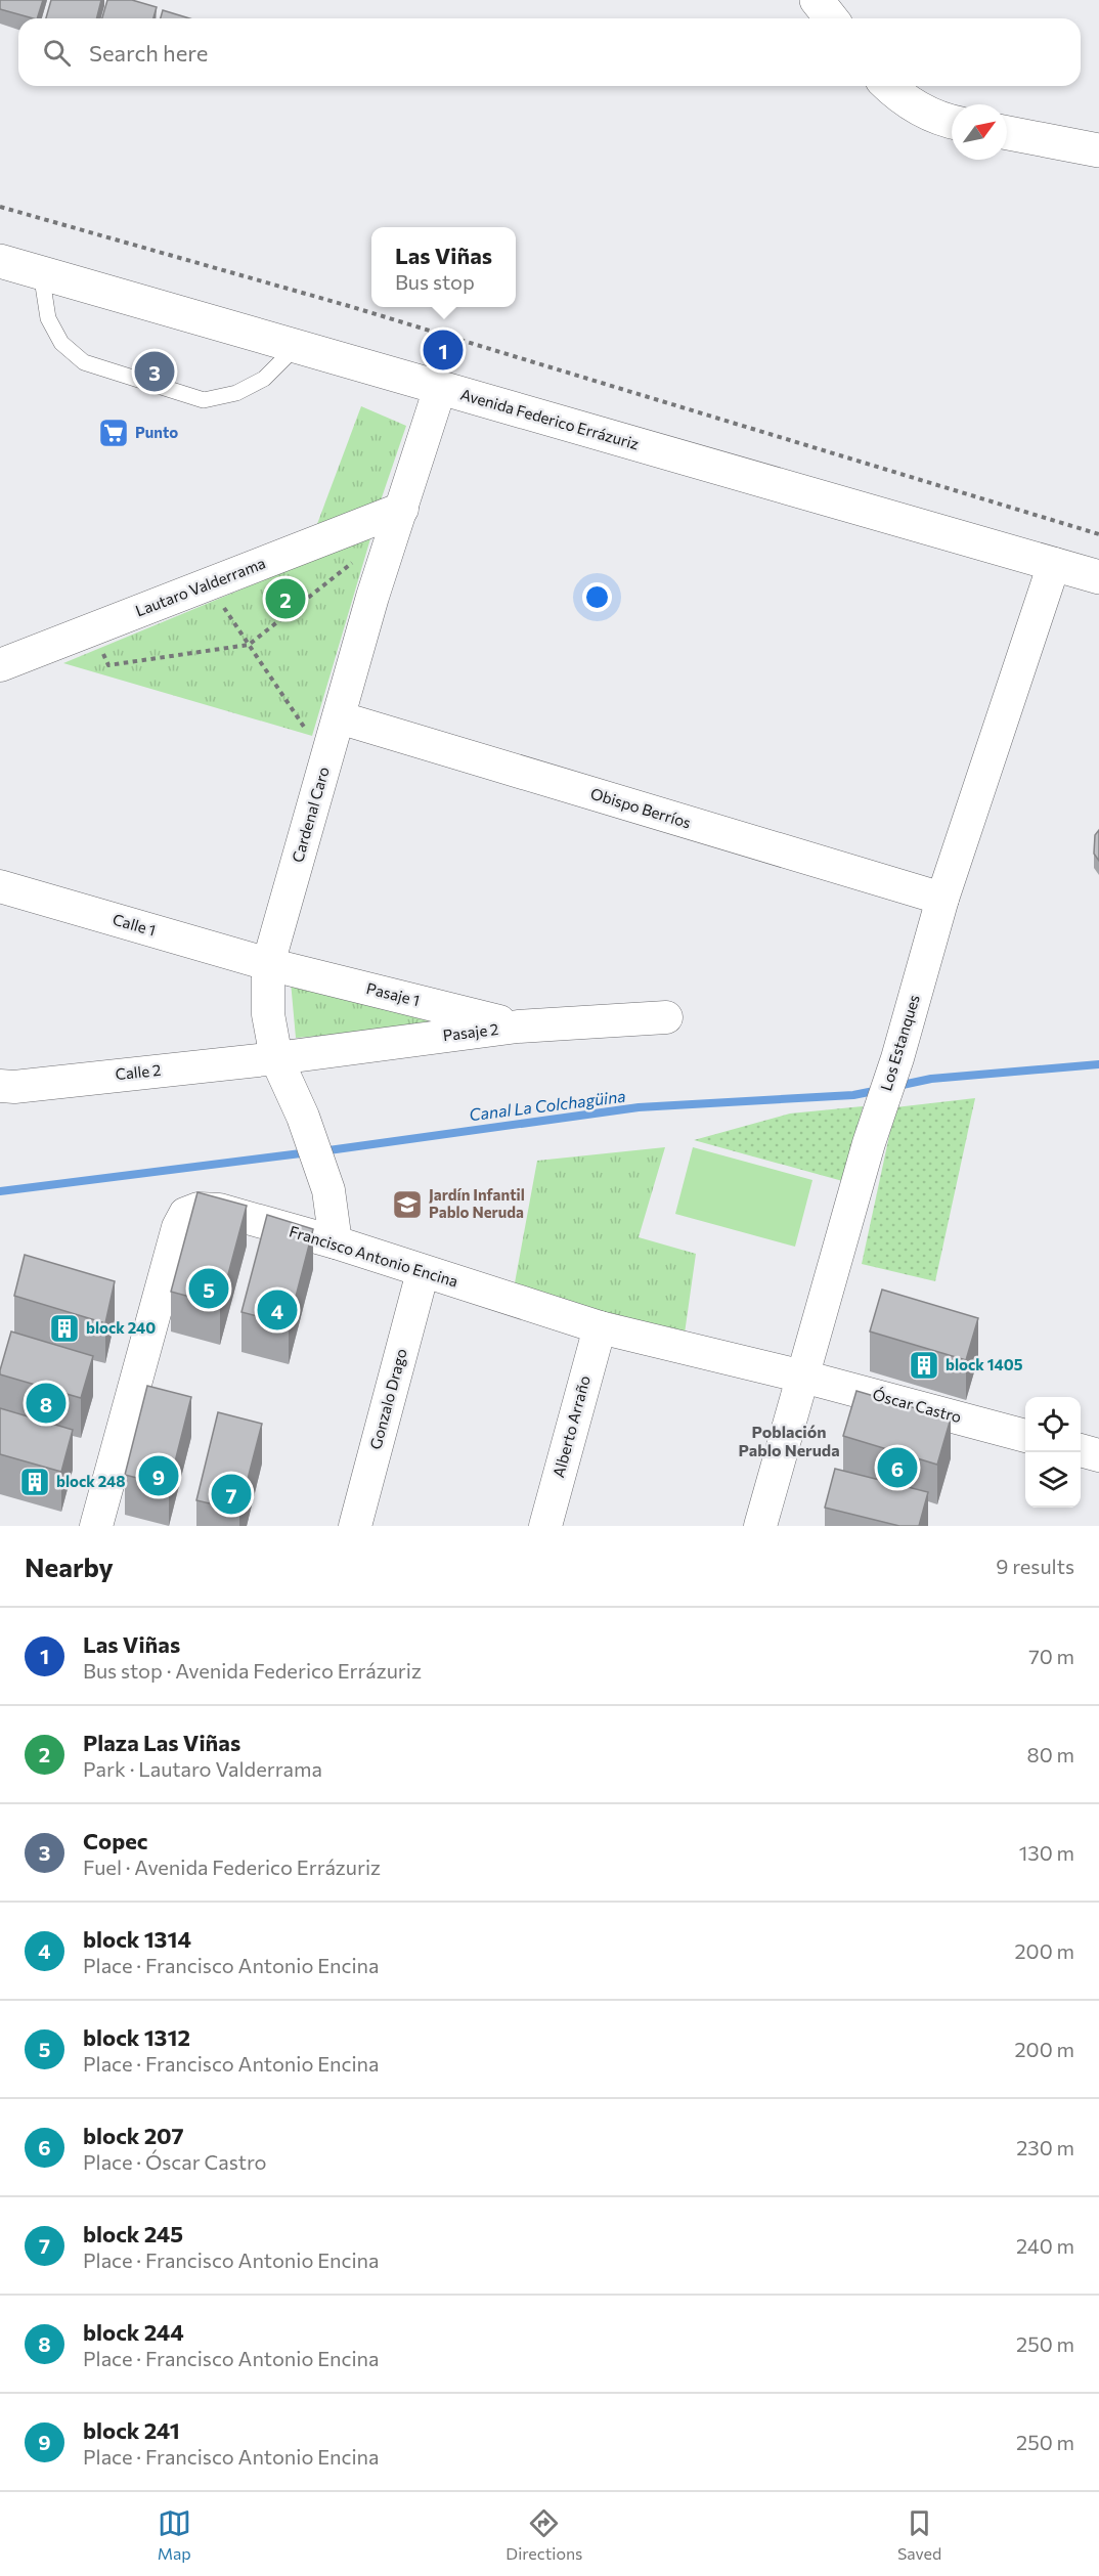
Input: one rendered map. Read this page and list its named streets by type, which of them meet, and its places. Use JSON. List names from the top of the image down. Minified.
{"streets":{"main road":["Avenida Federico Errázuriz"],"street":["Lautaro Valderrama","Obispo Berríos","Cardenal Caro","Calle 1","Pasaje 1","Pasaje 2","Los Estanques","Calle 2","Francisco Antonio Encina","Gonzalo Drago","Óscar Castro","Alberto Arraño"]},"crossings":[["Avenida Federico Errázuriz","Cardenal Caro"],["Avenida Federico Errázuriz","Los Estanques"],["Lautaro Valderrama","Cardenal Caro"],["Obispo Berríos","Cardenal Caro"],["Obispo Berríos","Los Estanques"],["Cardenal Caro","Calle 1"],["Cardenal Caro","Pasaje 1"],["Cardenal Caro","Pasaje 2"],["Cardenal Caro","Calle 2"],["Cardenal Caro","Francisco Antonio Encina"],["Calle 1","Pasaje 1"],["Pasaje 1","Pasaje 2"],["Pasaje 2","Calle 2"],["Los Estanques","Francisco Antonio Encina"],["Los Estanques","Óscar Castro"],["Francisco Antonio Encina","Gonzalo Drago"],["Francisco Antonio Encina","Óscar Castro"],["Francisco Antonio Encina","Alberto Arraño"]],"districts":["Población Pablo Neruda"],"water":["Canal La Colchagüina"],"places":{"supermarket":["Punto"],"school or university":["Jardín Infantil Pablo Neruda"],"building":["block 240","block 1405","block 248"]},"north":"top right","page":{"search":"Search here","popup":["Las Viñas","Bus stop"],"pins":["1","3","2","5","4","8","6","9","7"],"heading":["Nearby","9 results"],"list":[{"mark":"1","name":"Las Viñas","note":"Bus stop · Avenida Federico Errázuriz","value":"70 m"},{"mark":"2","name":"Plaza Las Viñas","note":"Park · Lautaro Valderrama","value":"80 m"},{"mark":"3","name":"Copec","note":"Fuel · Avenida Federico Errázuriz","value":"130 m"},{"mark":"4","name":"block 1314","note":"Place · Francisco Antonio Encina","value":"200 m"},{"mark":"5","name":"block 1312","note":"Place · Francisco Antonio Encina","value":"200 m"},{"mark":"6","name":"block 207","note":"Place · Óscar Castro","value":"230 m"},{"mark":"7","name":"block 245","note":"Place · Francisco Antonio Encina","value":"240 m"},{"mark":"8","name":"block 244","note":"Place · Francisco Antonio Encina","value":"250 m"},{"mark":"9","name":"block 241","note":"Place · Francisco Antonio Encina","value":"250 m"}],"nav":["Map","Directions","Saved"]}}
